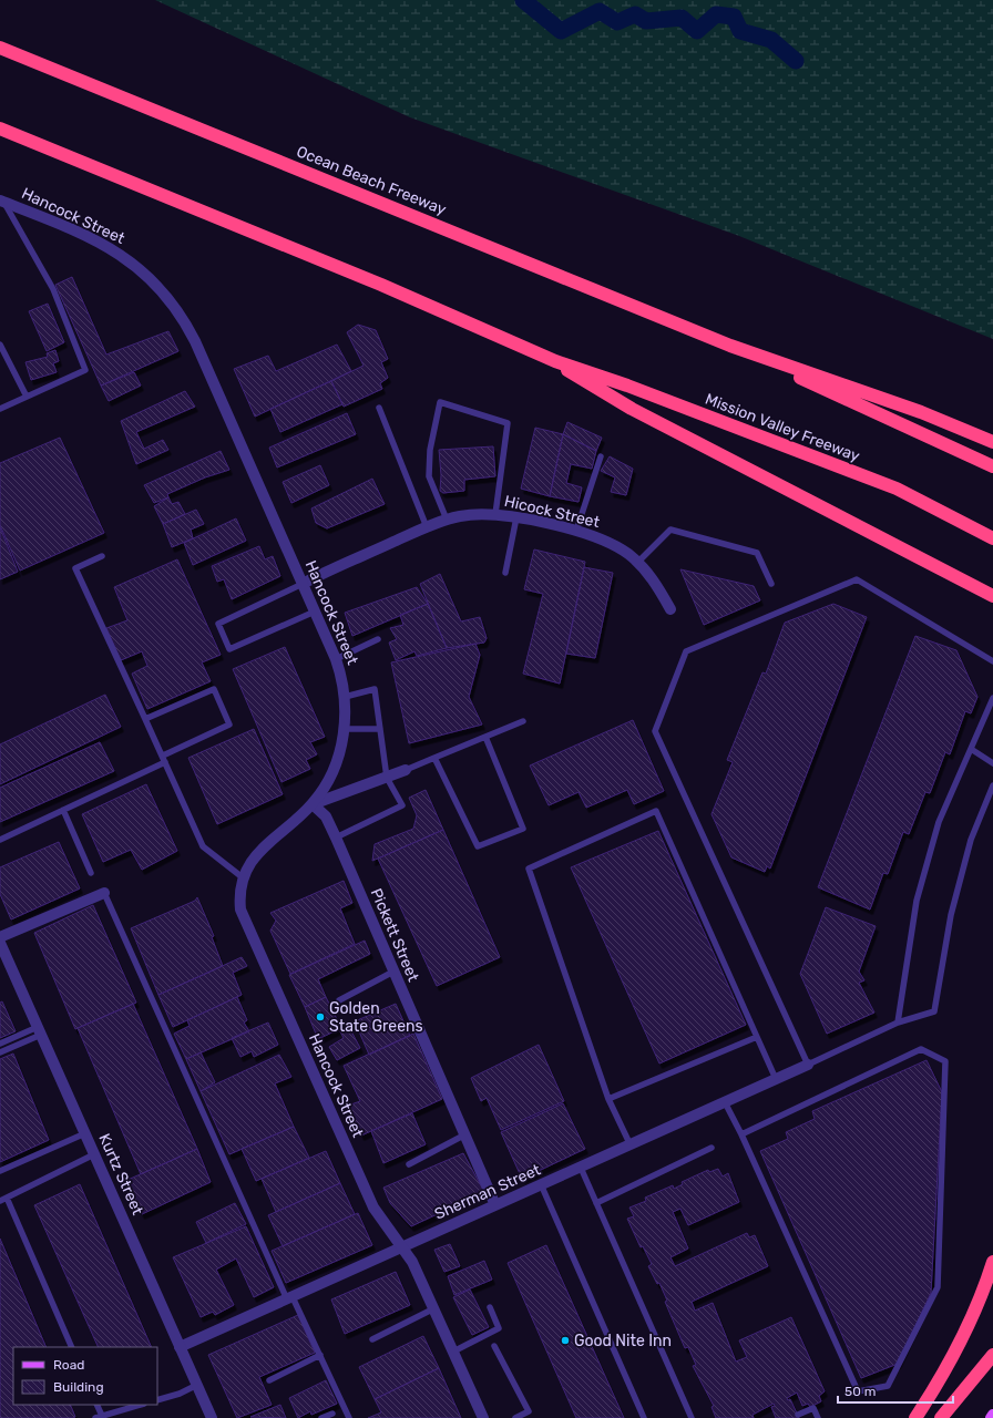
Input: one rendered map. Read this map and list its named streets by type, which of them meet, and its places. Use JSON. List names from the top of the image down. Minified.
{"streets":{"highway":["Ocean Beach Freeway","Mission Valley Freeway"],"street":["Hancock Street","Hicock Street","Pickett Street","Kurtz Street","Sherman Street"]},"crossings":[["Hancock Street","Hicock Street"],["Hancock Street","Pickett Street"],["Hancock Street","Sherman Street"],["Pickett Street","Sherman Street"],["Kurtz Street","Sherman Street"]],"places":["Golden State Greens","Good Nite Inn"],"legend":["Road","Building"],"scale_bar":"50 m"}
